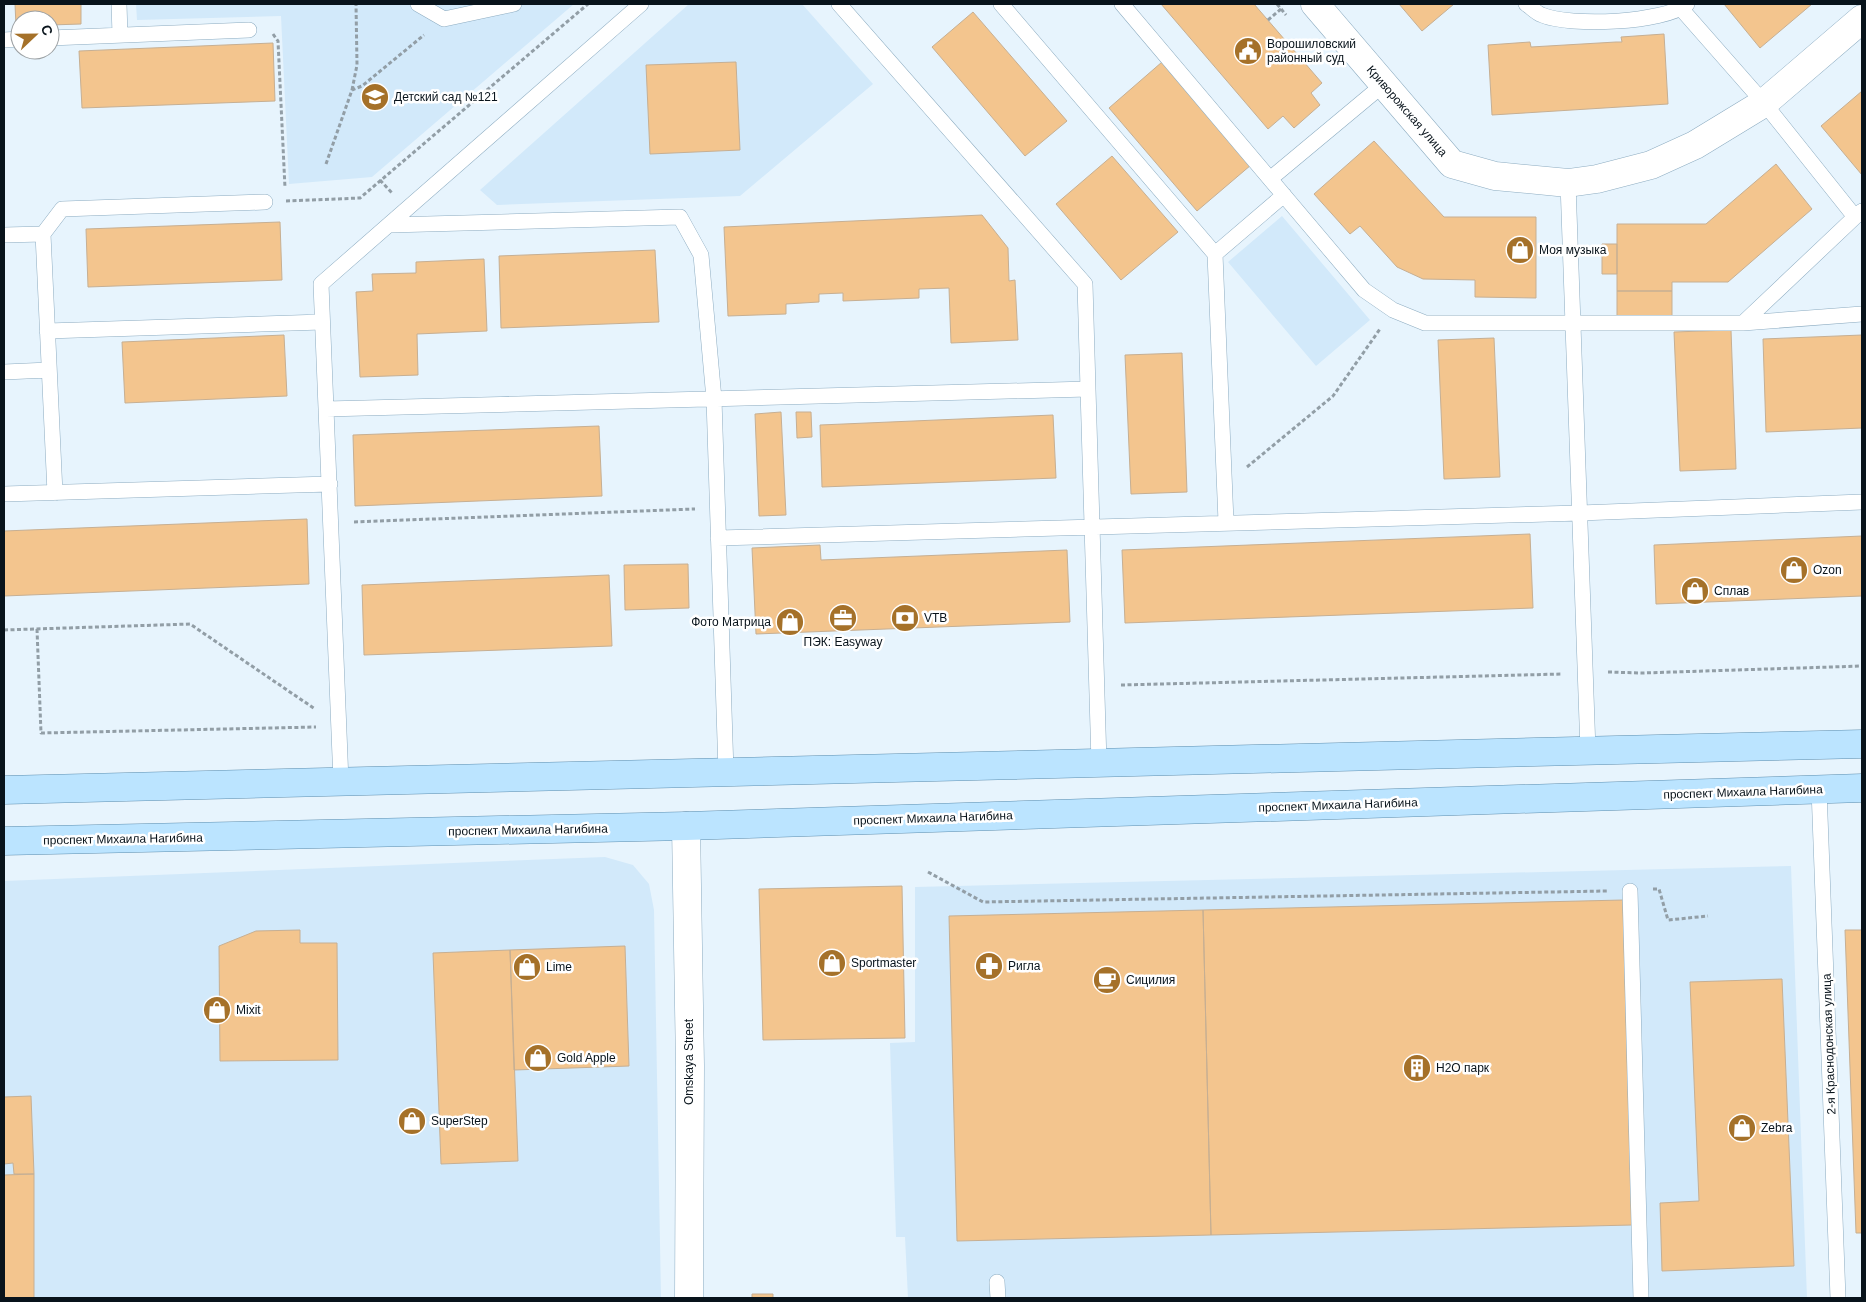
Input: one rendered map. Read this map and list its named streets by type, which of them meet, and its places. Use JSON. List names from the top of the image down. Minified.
{"streets":{"main road":["проспект Михаила Нагибина"],"street":["Криворожская улица","Omskaya Street"],"lane":["2-я Краснодонская улица"]},"crossings":[["проспект Михаила Нагибина","2-я Краснодонская улица"],["проспект Михаила Нагибина","Omskaya Street"]],"places":{"public building":["Ворошиловский районный суд"],"school or university":["Детский сад №121"],"shop":["Моя музыка","Ozon","Сплав","Фото Матрица","Sportmaster","Lime","Mixit","Gold Apple","SuperStep","Zebra"],"office":["ПЭК: Easyway"],"bank":["VTB"],"pharmacy":["Ригла"],"cafe":["Сицилия"],"building":["H2O парк"]},"north":"right"}
